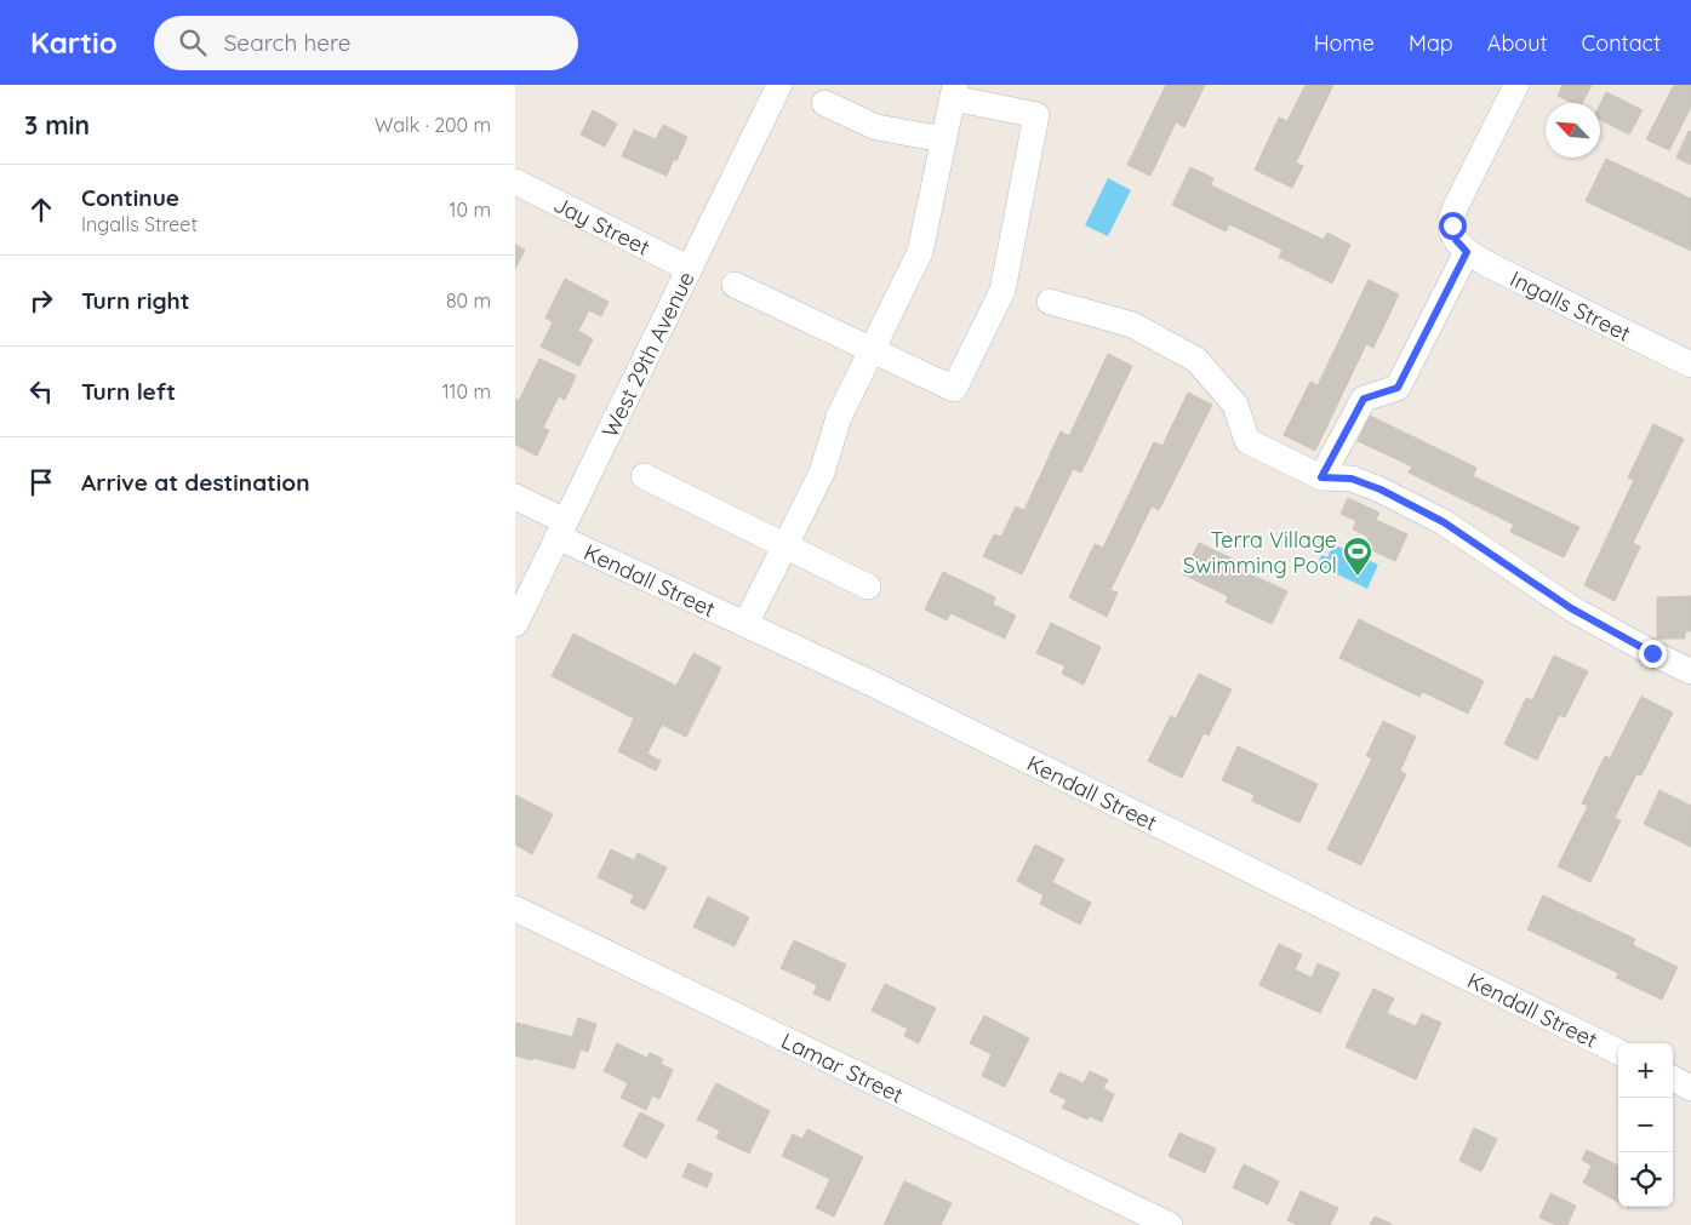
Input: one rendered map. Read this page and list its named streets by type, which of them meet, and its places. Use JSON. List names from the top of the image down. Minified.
{"streets":{"street":["Jay Street","Ingalls Street","West 29th Avenue","Kendall Street","Lamar Street"]},"crossings":[["Jay Street","West 29th Avenue"],["West 29th Avenue","Kendall Street"]],"places":{"sports":["Terra Village Swimming Pool"]},"north":"top left","page":{"header":"Kartio","search":"Search here","nav":["Home","Map","About","Contact"],"heading":["3 min","Walk · 200 m"],"list":[["Continue","Ingalls Street","10 m"],["Turn right","80 m"],["Turn left","110 m"],"Arrive at destination"],"map_buttons":["+","−"]}}
